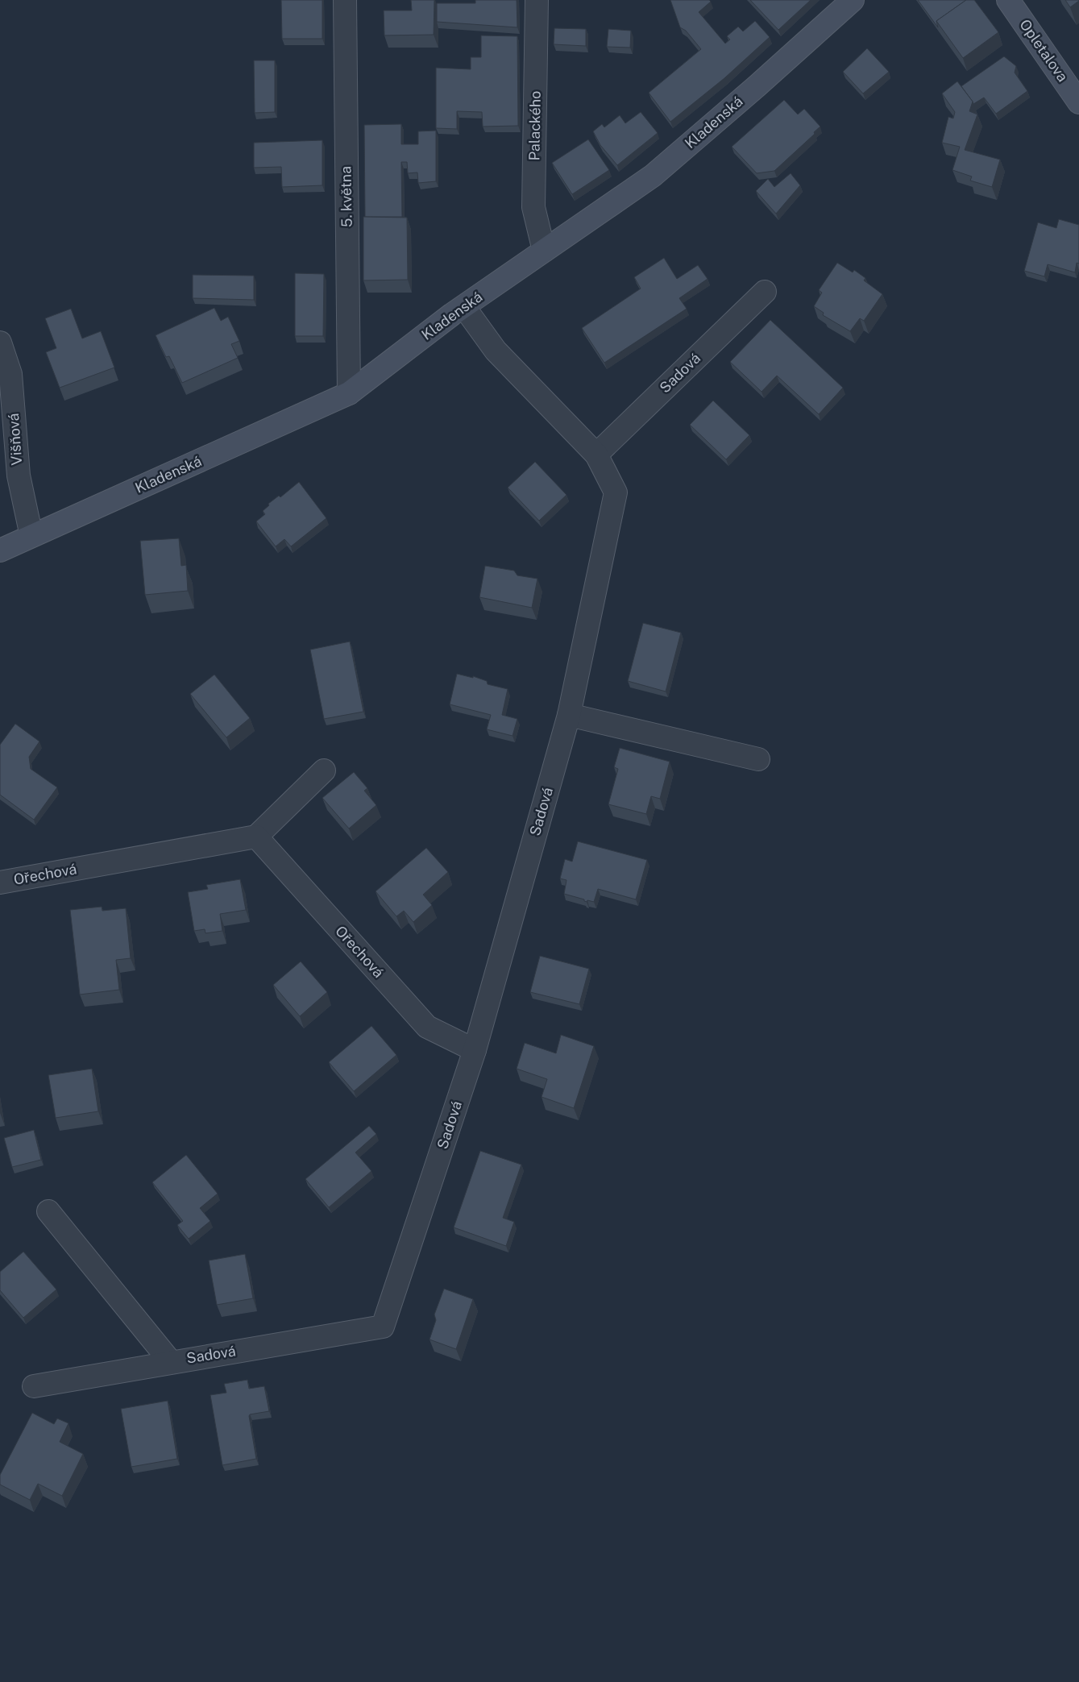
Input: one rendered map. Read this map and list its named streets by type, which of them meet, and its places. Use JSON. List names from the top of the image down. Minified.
{"streets":{"street":["Opletalova","Kladenská","Palackého","5. května","Sadová","Višňová","Ořechová"]},"crossings":[["Kladenská","Palackého"],["Kladenská","5. května"],["Kladenská","Sadová"],["Kladenská","Višňová"],["Sadová","Ořechová"]]}
